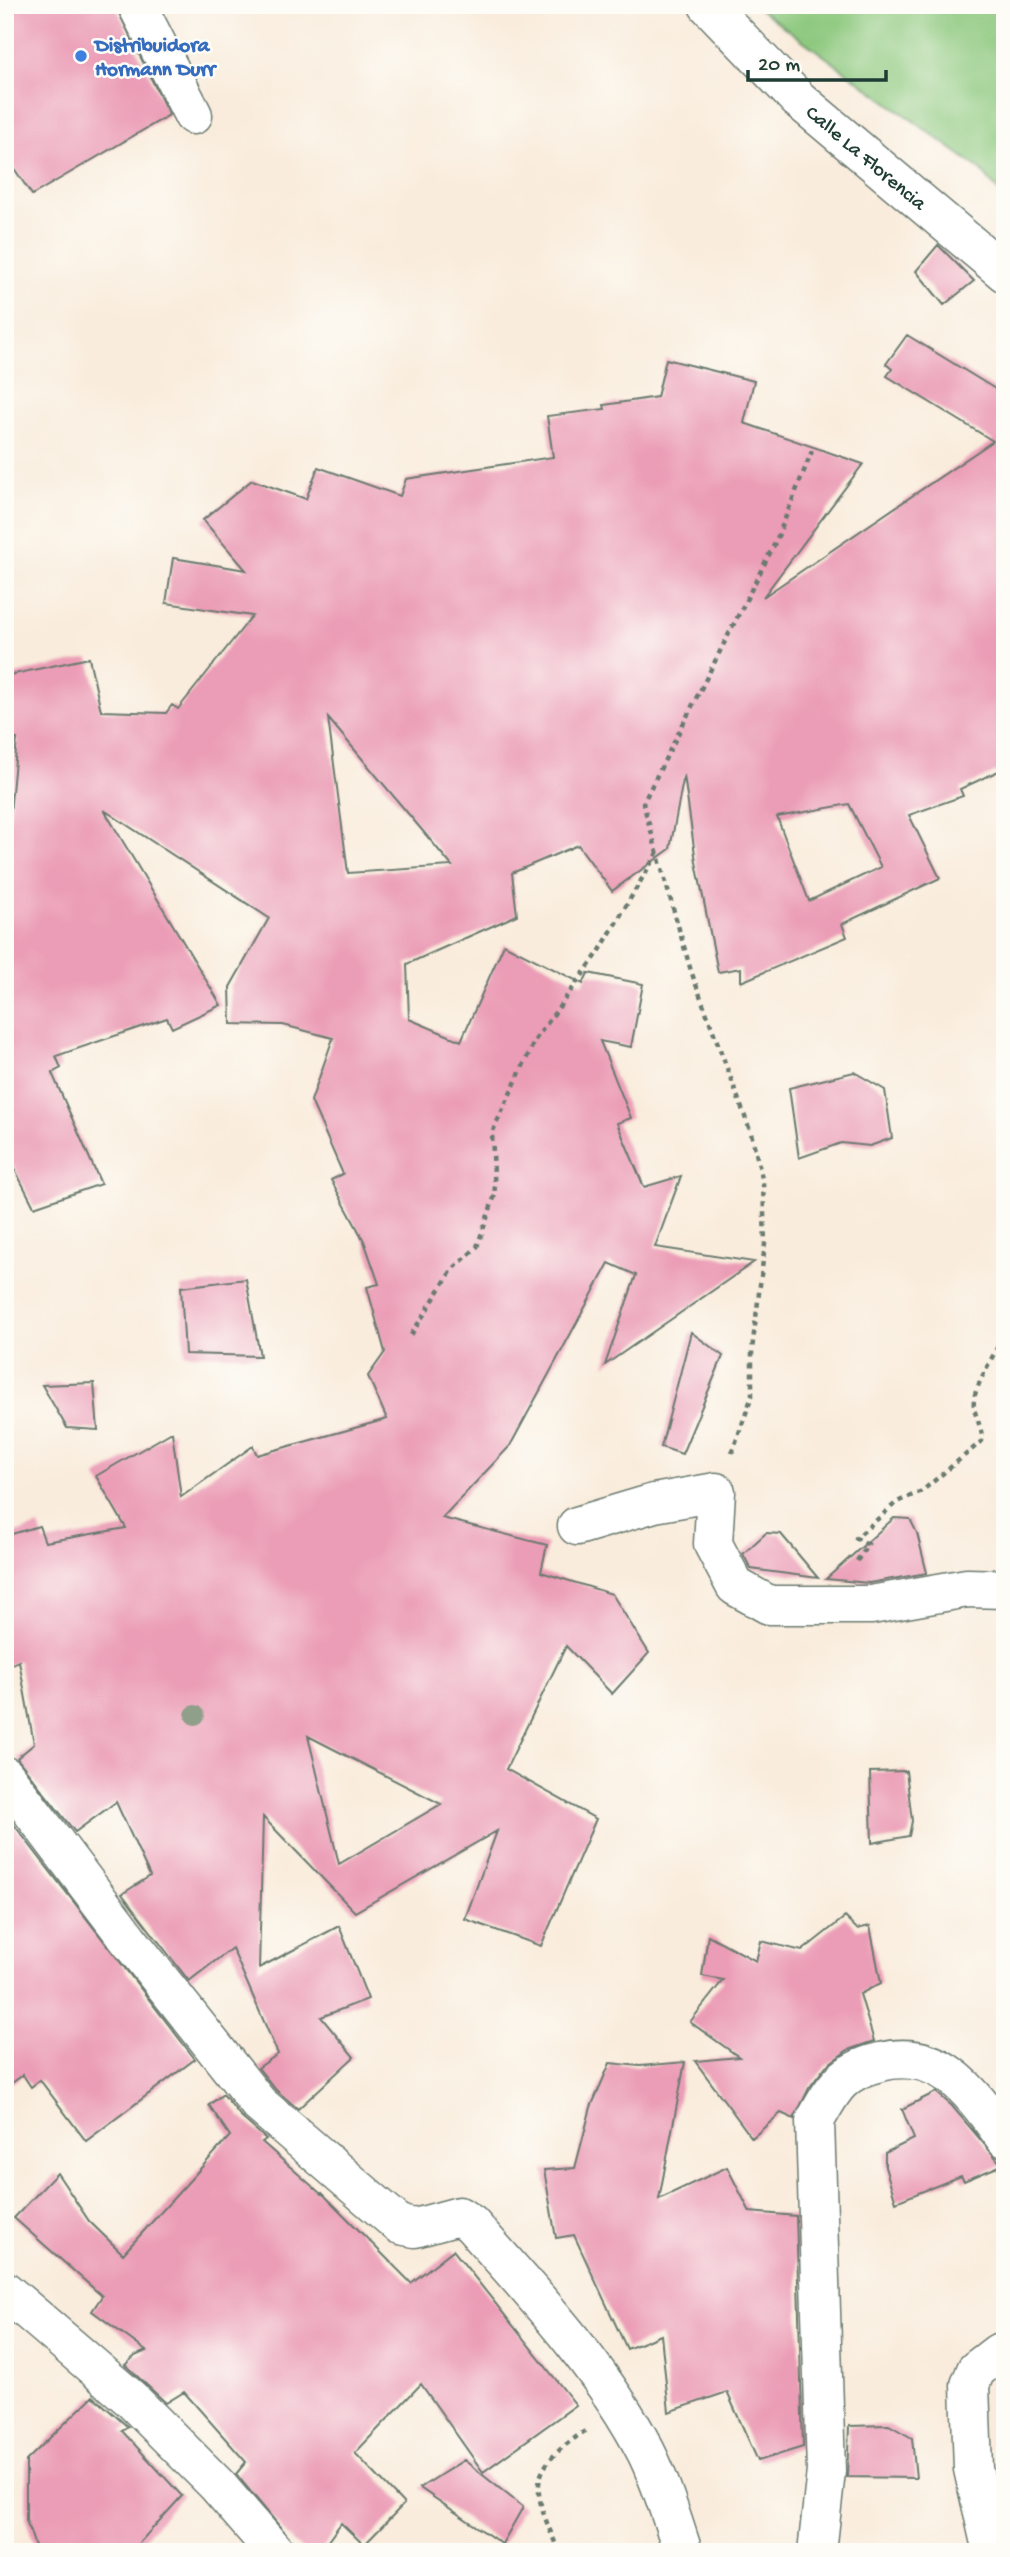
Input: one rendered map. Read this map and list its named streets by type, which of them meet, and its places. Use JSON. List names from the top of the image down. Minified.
{"streets":{"street":["Calle La Florencia"]},"places":["Distribuidora Hormann Durr"],"scale_bar":"20 m"}
